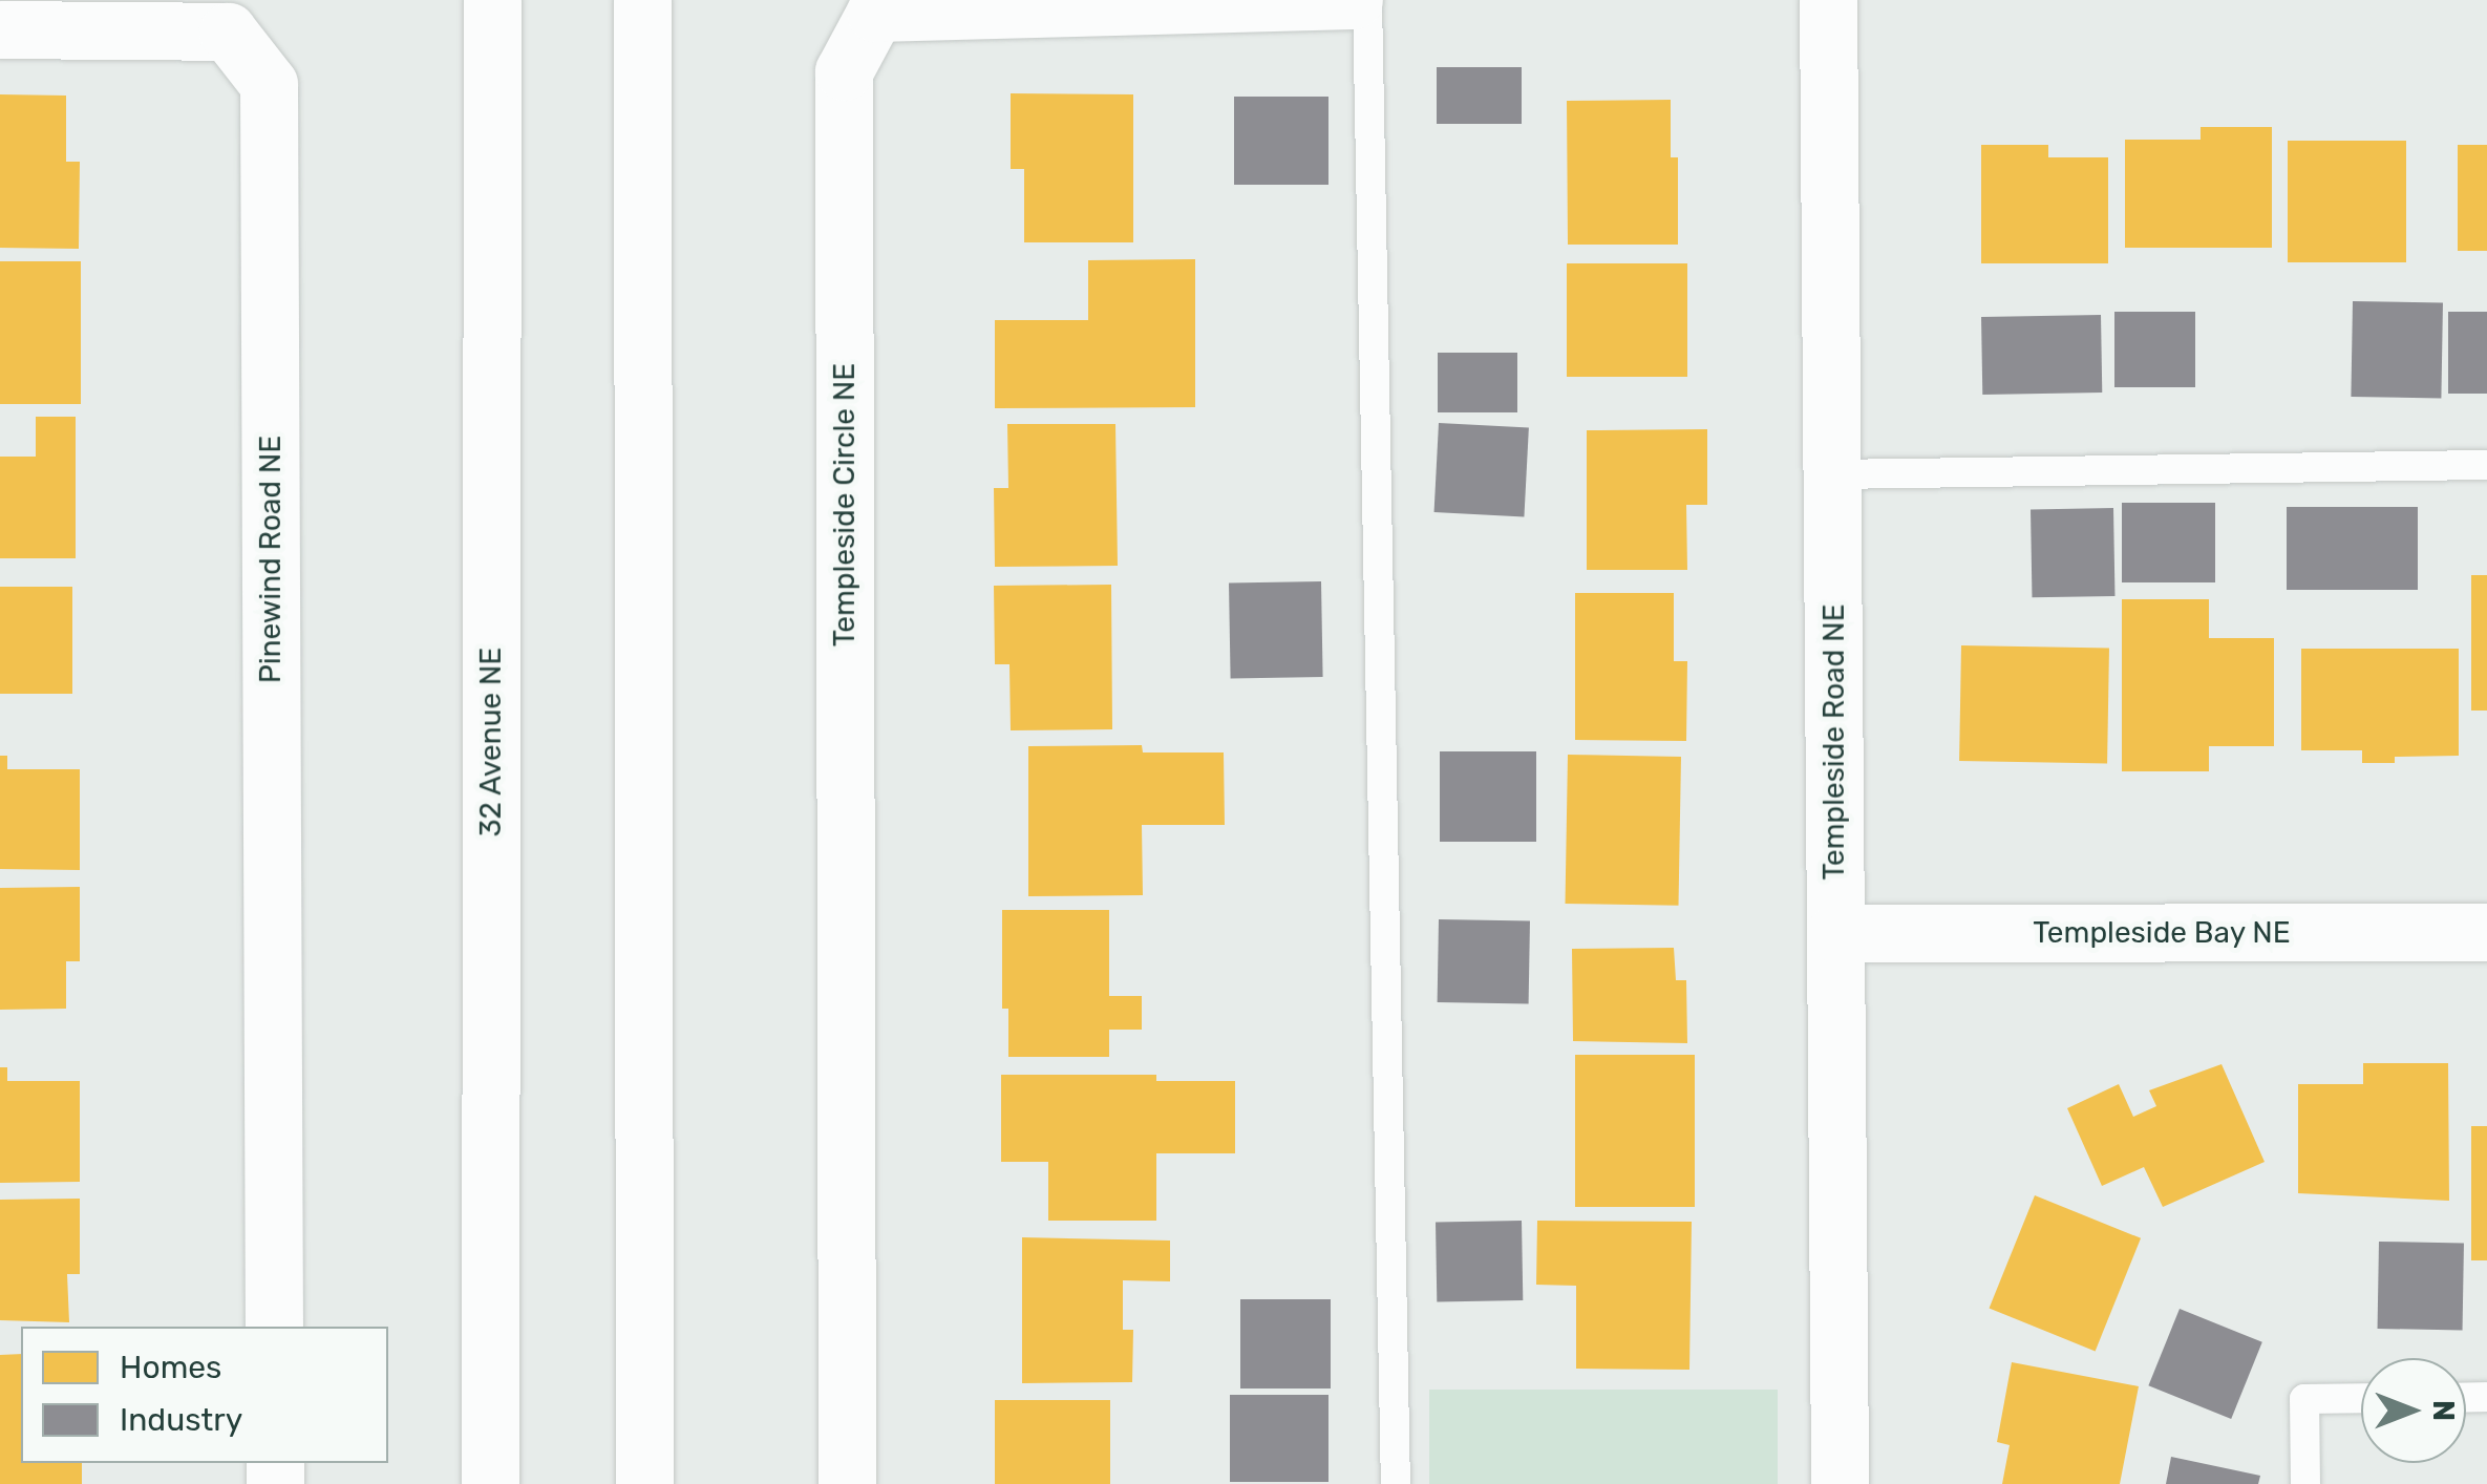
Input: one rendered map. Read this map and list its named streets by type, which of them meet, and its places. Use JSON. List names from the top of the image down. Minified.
{"streets":{"street":["Templeside Circle NE","Pinewind Road NE","32 Avenue NE","Templeside Road NE","Templeside Bay NE"]},"crossings":[["Templeside Road NE","Templeside Bay NE"]],"legend":["Homes","Industry"],"north":"right"}
